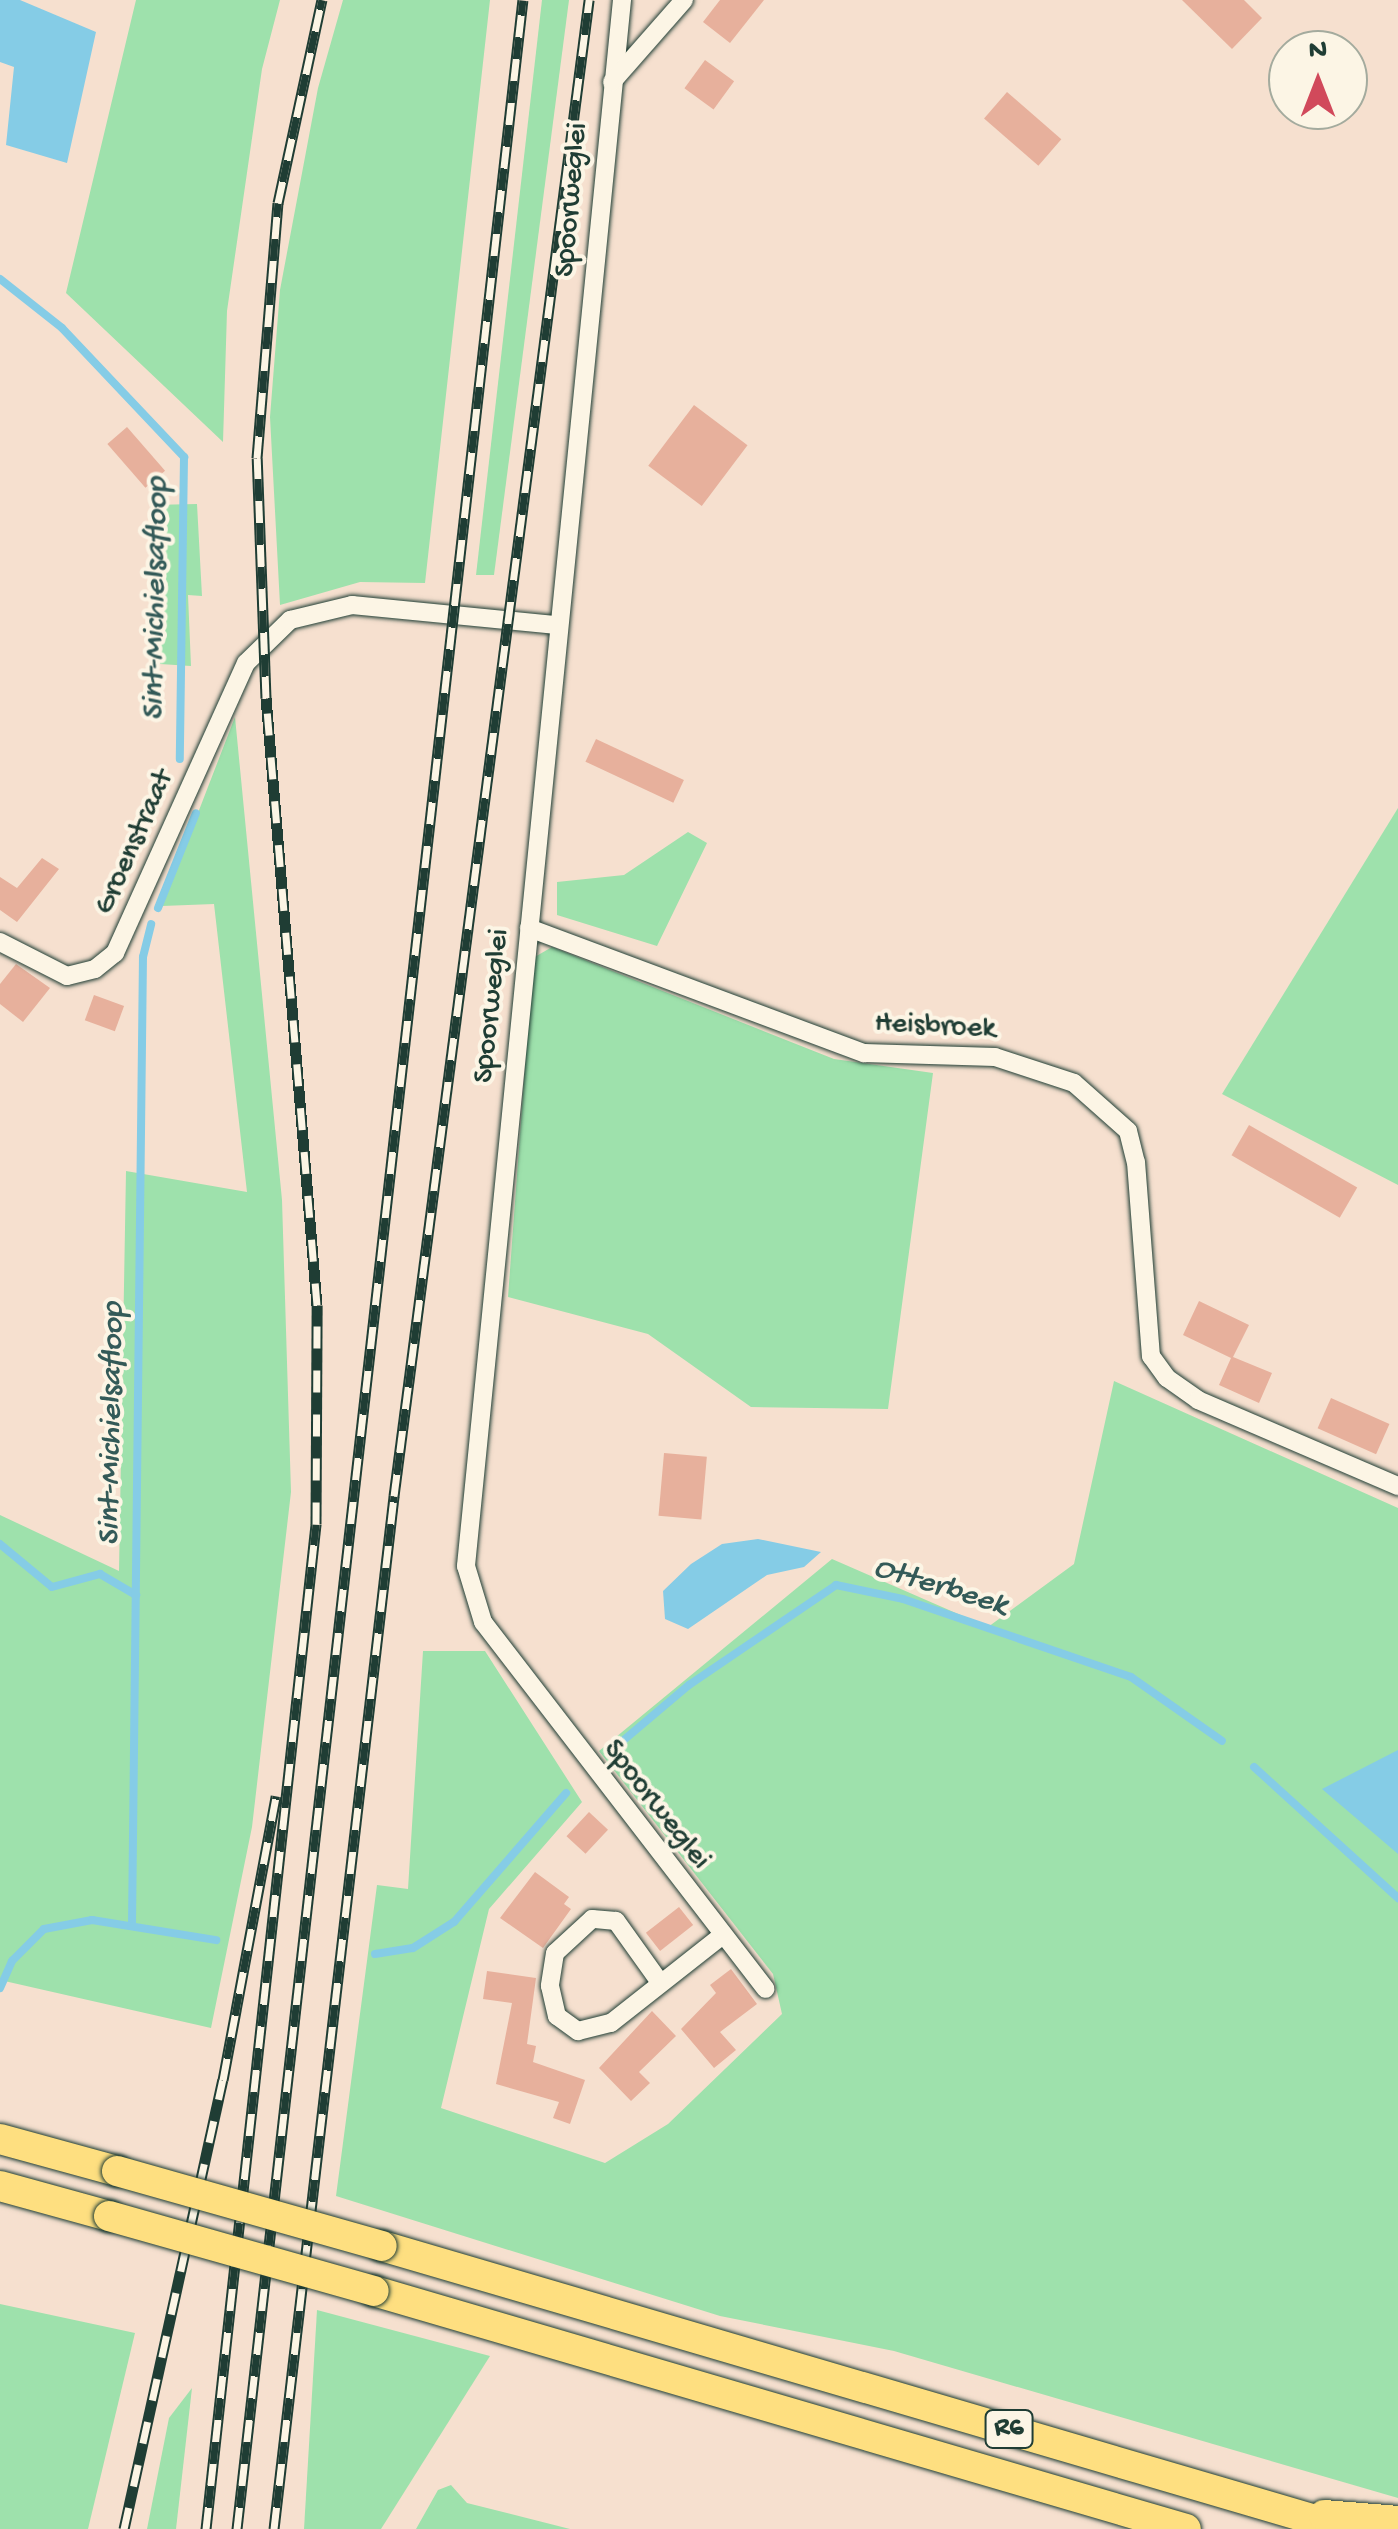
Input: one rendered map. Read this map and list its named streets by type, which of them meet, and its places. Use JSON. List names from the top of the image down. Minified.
{"streets":{"highway":["R6"],"street":["Spoorweglei","Groenstraat","Heisbroek"]},"crossings":[["Spoorweglei","Groenstraat"],["Spoorweglei","Heisbroek"]],"water":["Sint-Michielsafloop","Otterbeek"],"north":"top"}
